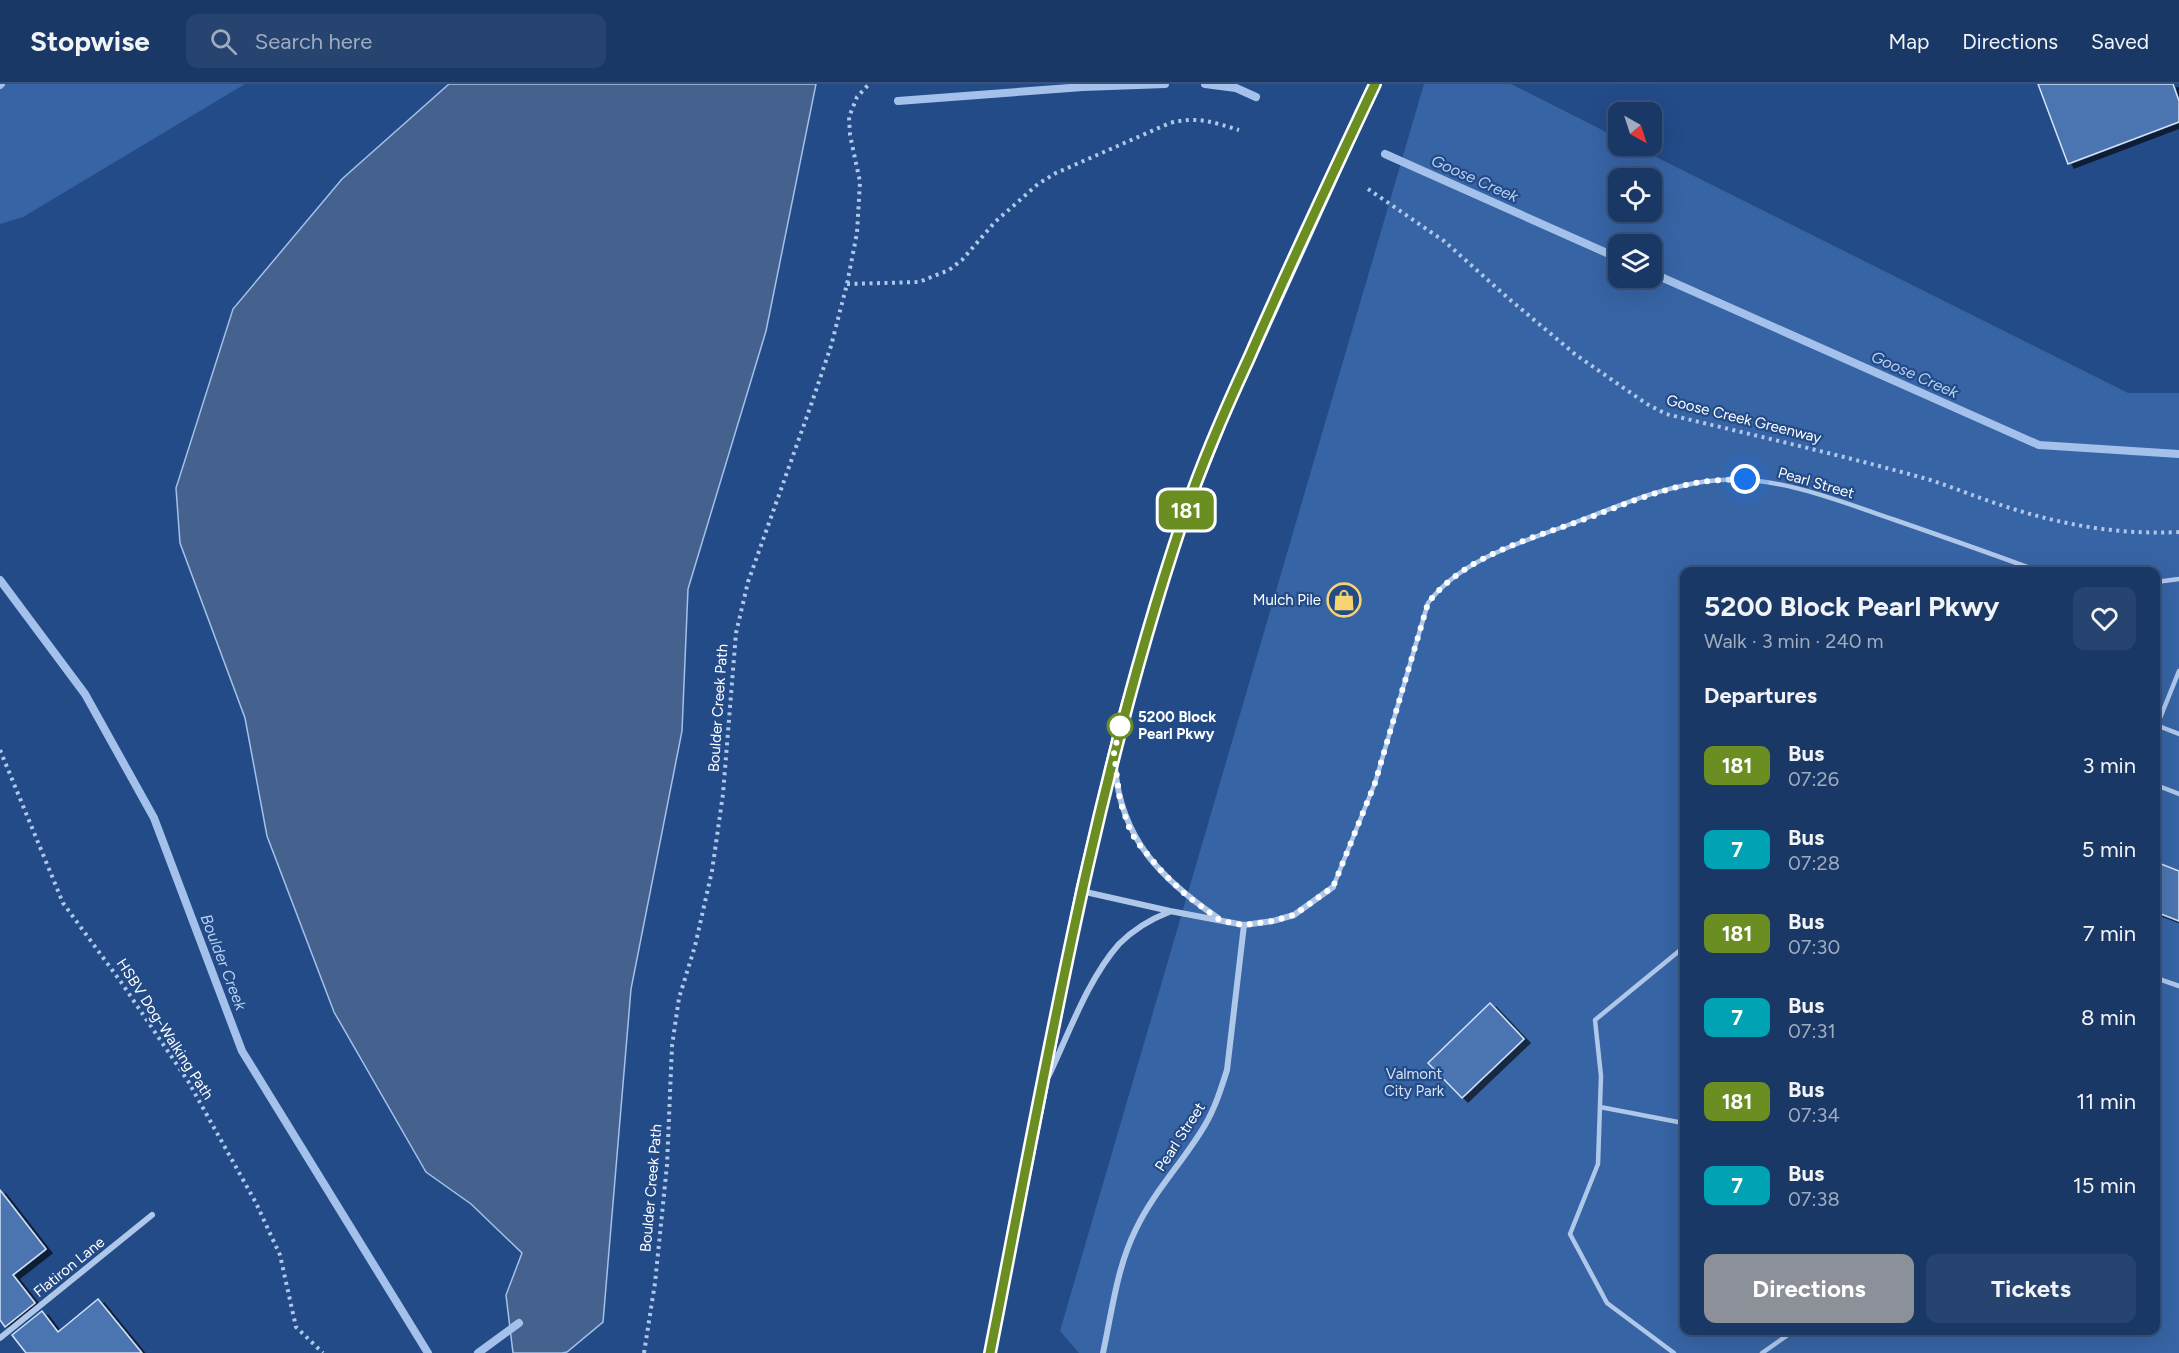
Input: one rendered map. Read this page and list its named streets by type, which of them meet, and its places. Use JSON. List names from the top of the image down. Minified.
{"streets":{"street":["Pearl Street","Flatiron Lane"],"path":["Goose Creek Greenway","Boulder Creek Path","HSBV Dog-Walking Path"]},"water":["Goose Creek","Boulder Creek"],"parks":["Valmont City Park"],"places":{"shop":["Mulch Pile"],"other":["5200 Block Pearl Pkwy"]},"lines":["bus line 181"],"north":"bottom right","page":{"header":"Stopwise","search":"Search here","nav":["Map","Directions","Saved"],"on_map":"181","heading":[["5200 Block Pearl Pkwy","Walk · 3 min · 240 m"],"Departures"],"list":[{"mark":"181","name":"Bus","note":"07:26","value":"3 min"},{"mark":"7","name":"Bus","note":"07:28","value":"5 min"},{"mark":"181","name":"Bus","note":"07:30","value":"7 min"},{"mark":"7","name":"Bus","note":"07:31","value":"8 min"},{"mark":"181","name":"Bus","note":"07:34","value":"11 min"},{"mark":"7","name":"Bus","note":"07:38","value":"15 min"}],"buttons":["Directions","Tickets"]}}
